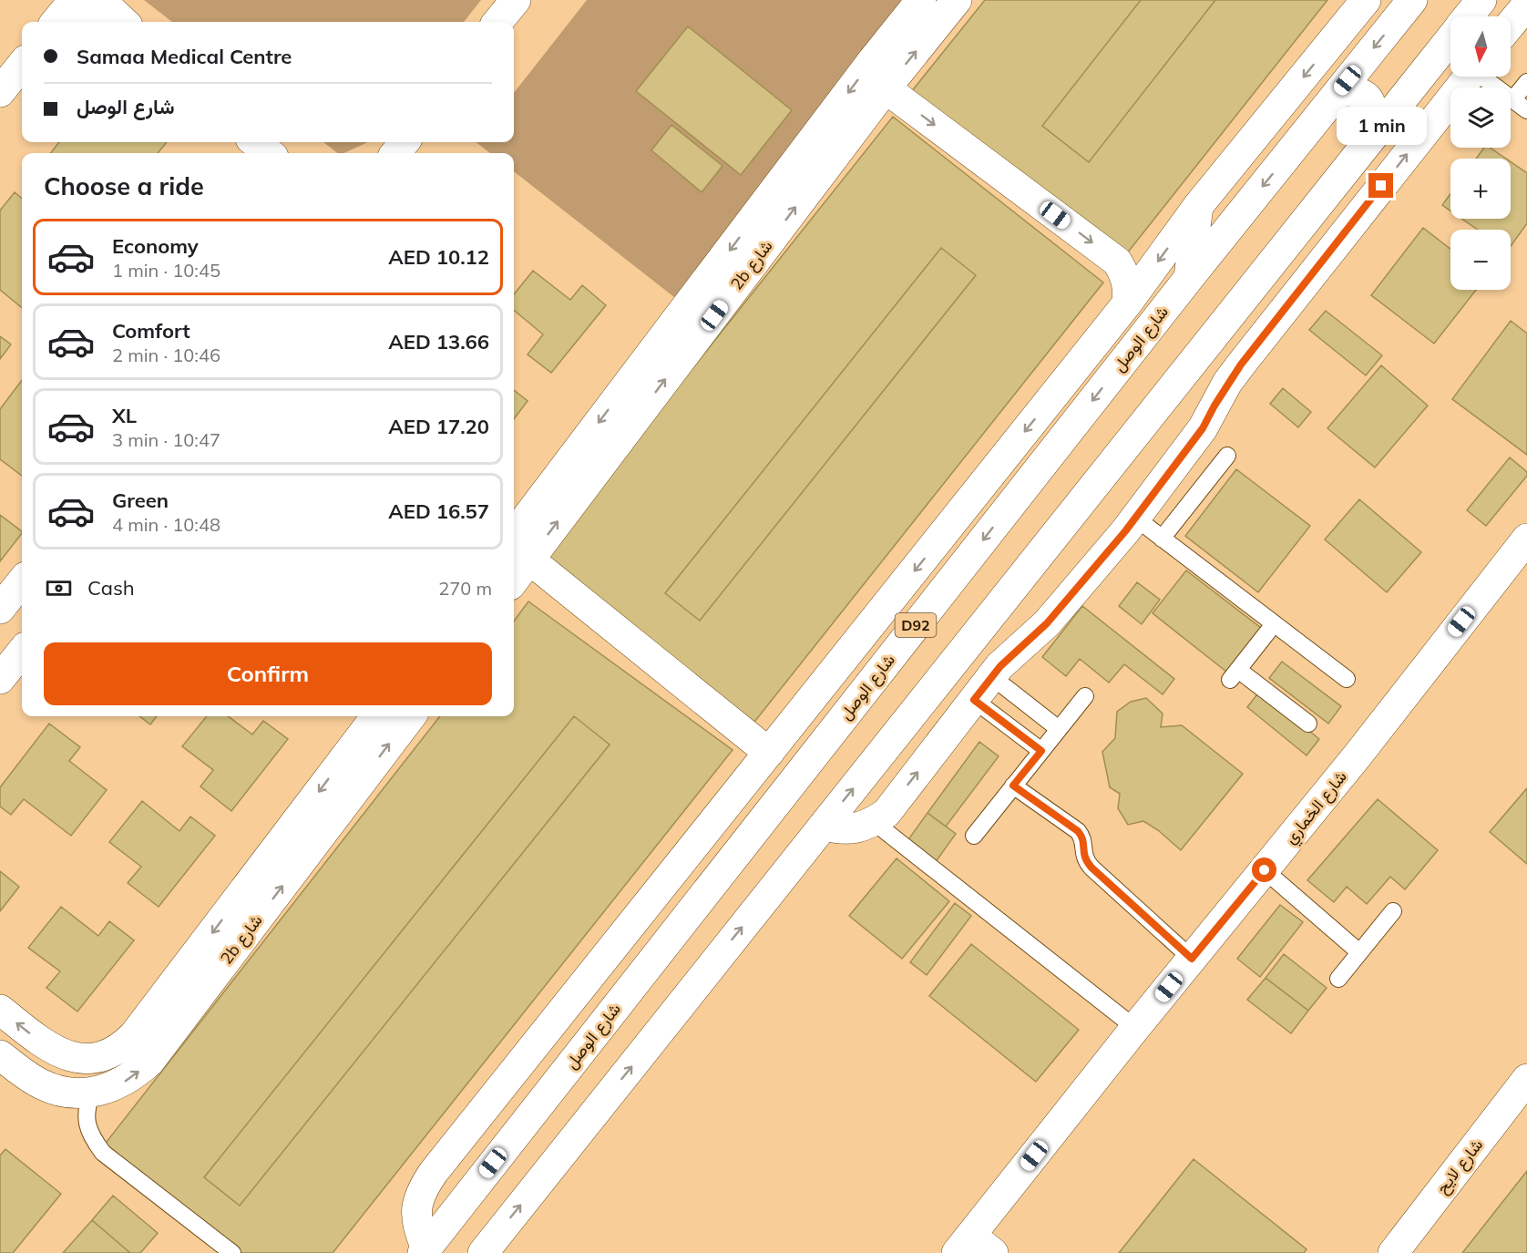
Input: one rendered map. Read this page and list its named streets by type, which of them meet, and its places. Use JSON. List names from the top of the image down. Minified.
{"streets":{"street":["2b شارع","شارع الوصل","D92","شارع الخماري","شارع لايح"]},"north":"bottom","page":{"map_buttons":["+","−"],"banner":["Samaa Medical Centre","شارع الوصل"],"bubble":"1 min","heading":"Choose a ride","list":[{"name":"Economy","note":"1 min · 10:45","value":"AED 10.12"},{"name":"Comfort","note":"2 min · 10:46","value":"AED 13.66"},{"name":"XL","note":"3 min · 10:47","value":"AED 17.20"},{"name":"Green","note":"4 min · 10:48","value":"AED 16.57"}],"pay":["Cash","270 m"],"buttons":"Confirm"}}
